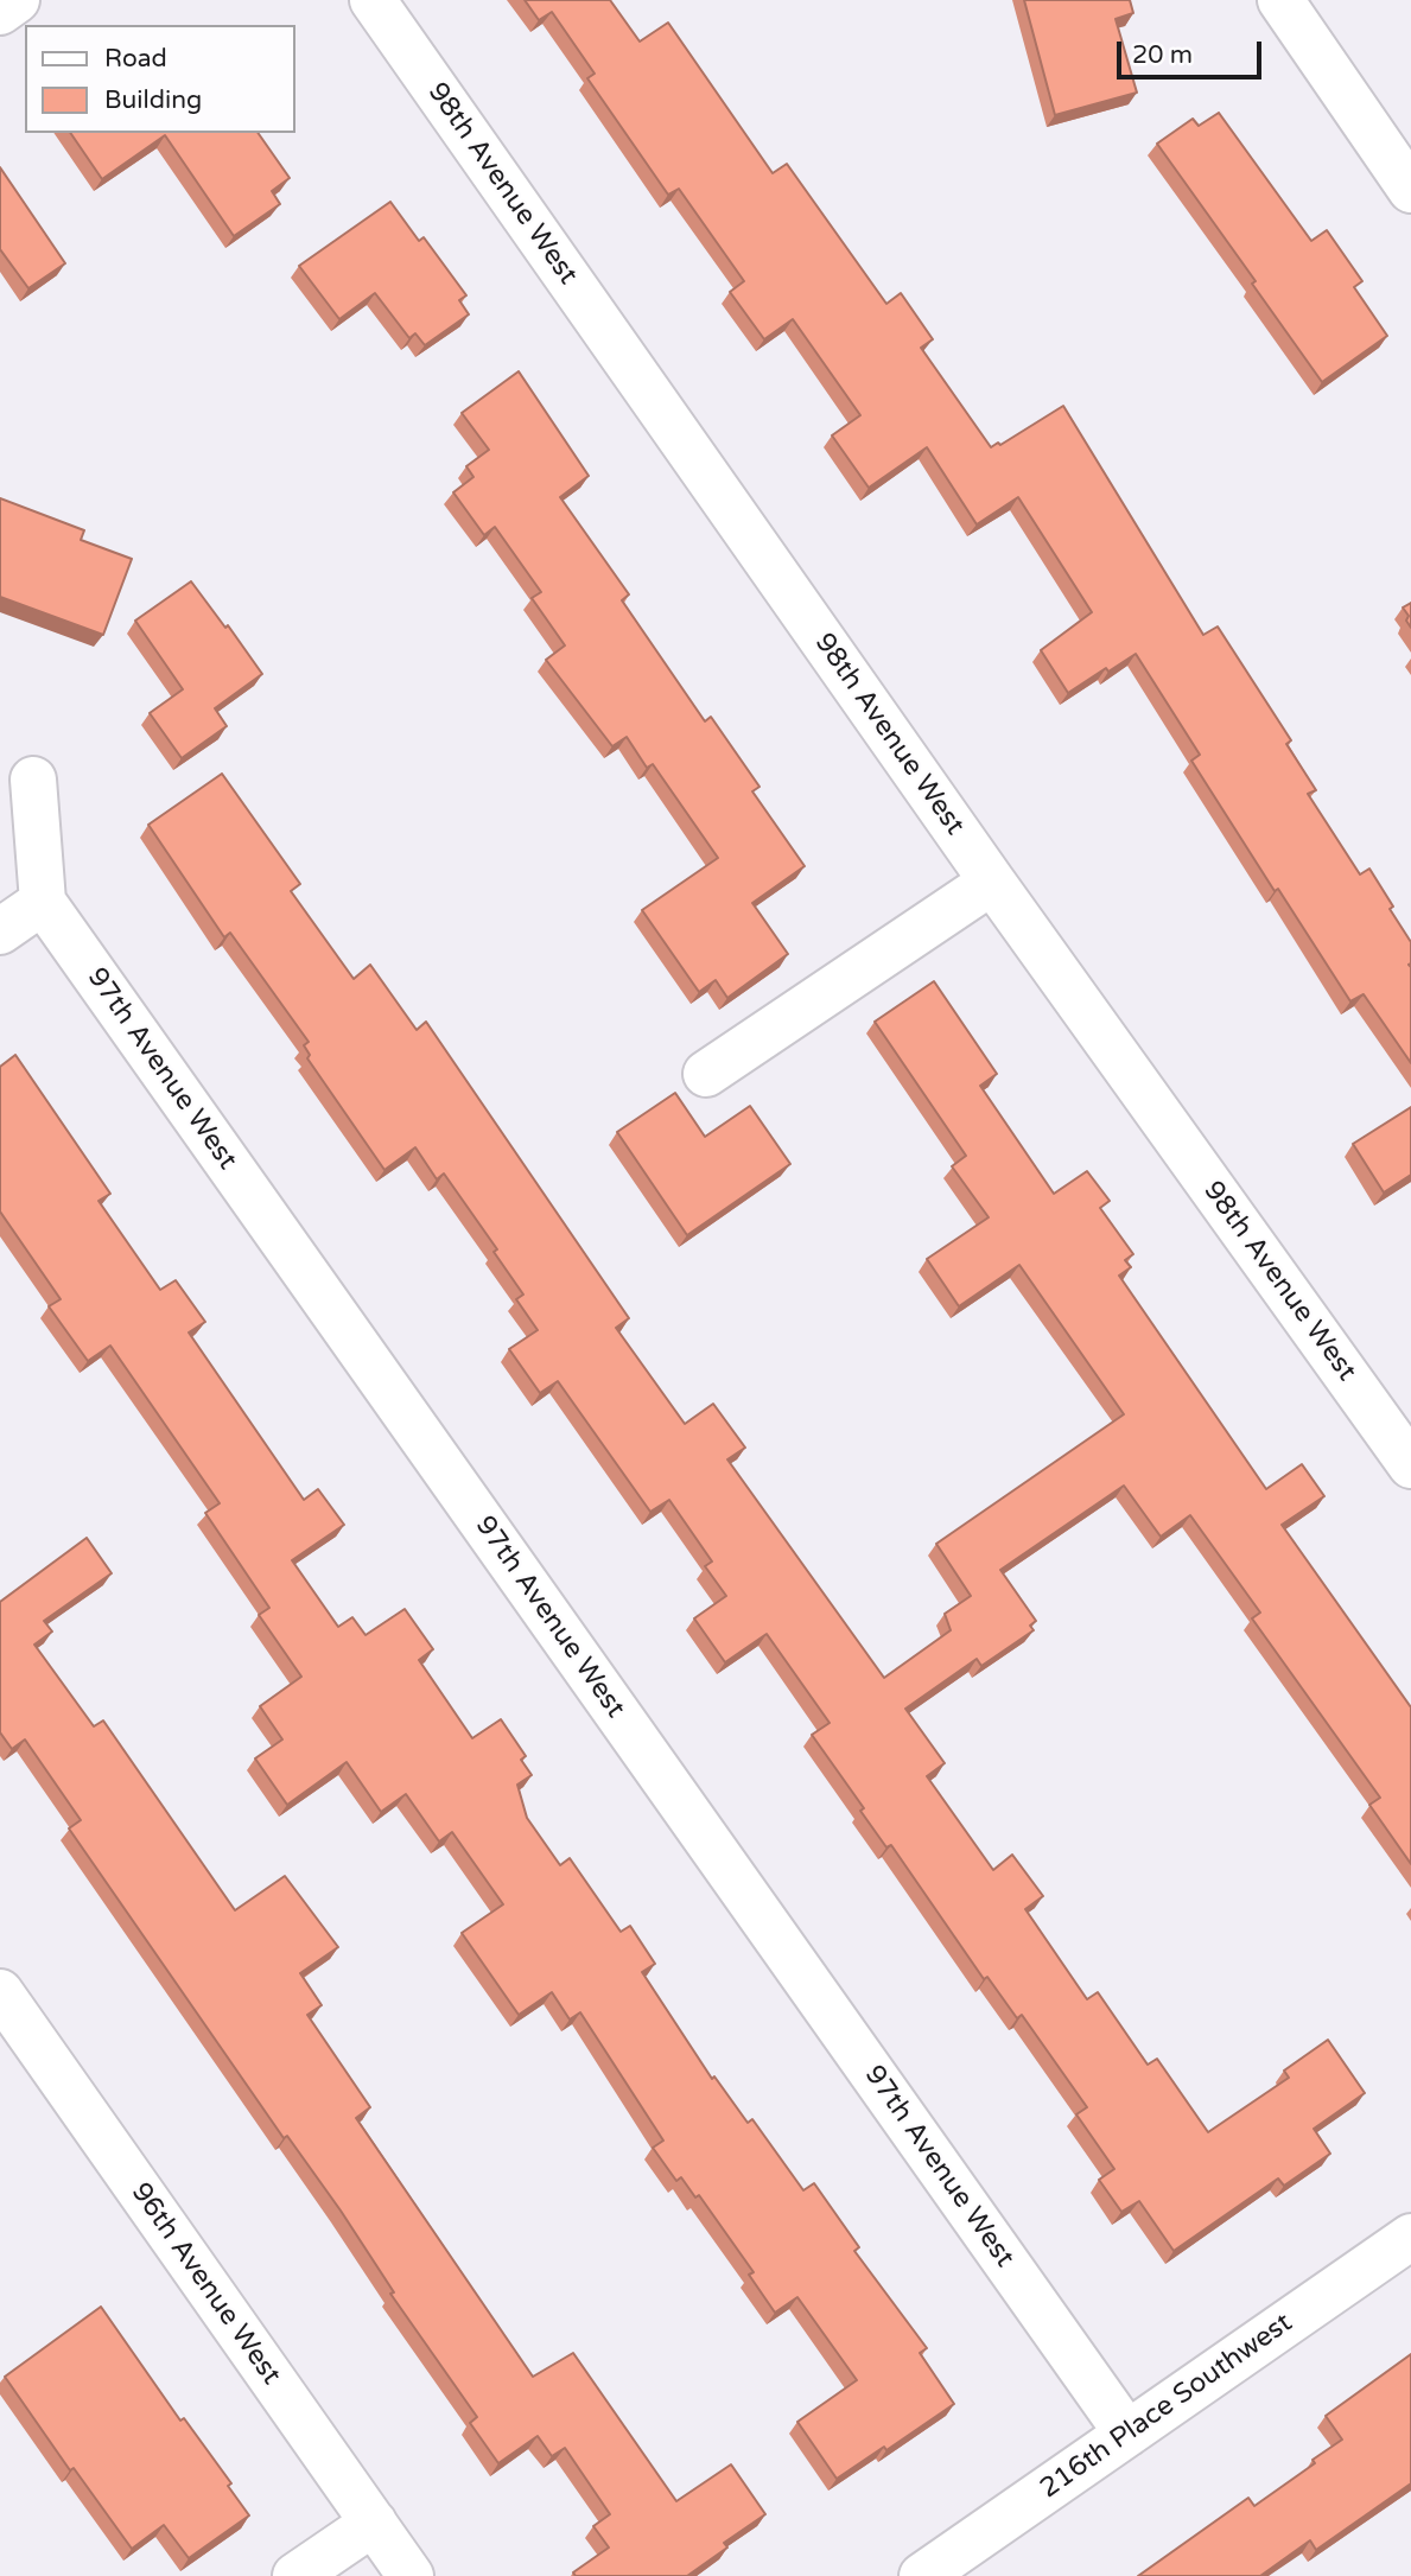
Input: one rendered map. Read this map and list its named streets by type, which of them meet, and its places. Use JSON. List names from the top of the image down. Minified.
{"streets":{"street":["98th Avenue West","97th Avenue West","96th Avenue West","216th Place Southwest"]},"crossings":[["97th Avenue West","216th Place Southwest"]],"legend":["Road","Building"],"scale_bar":"20 m"}
